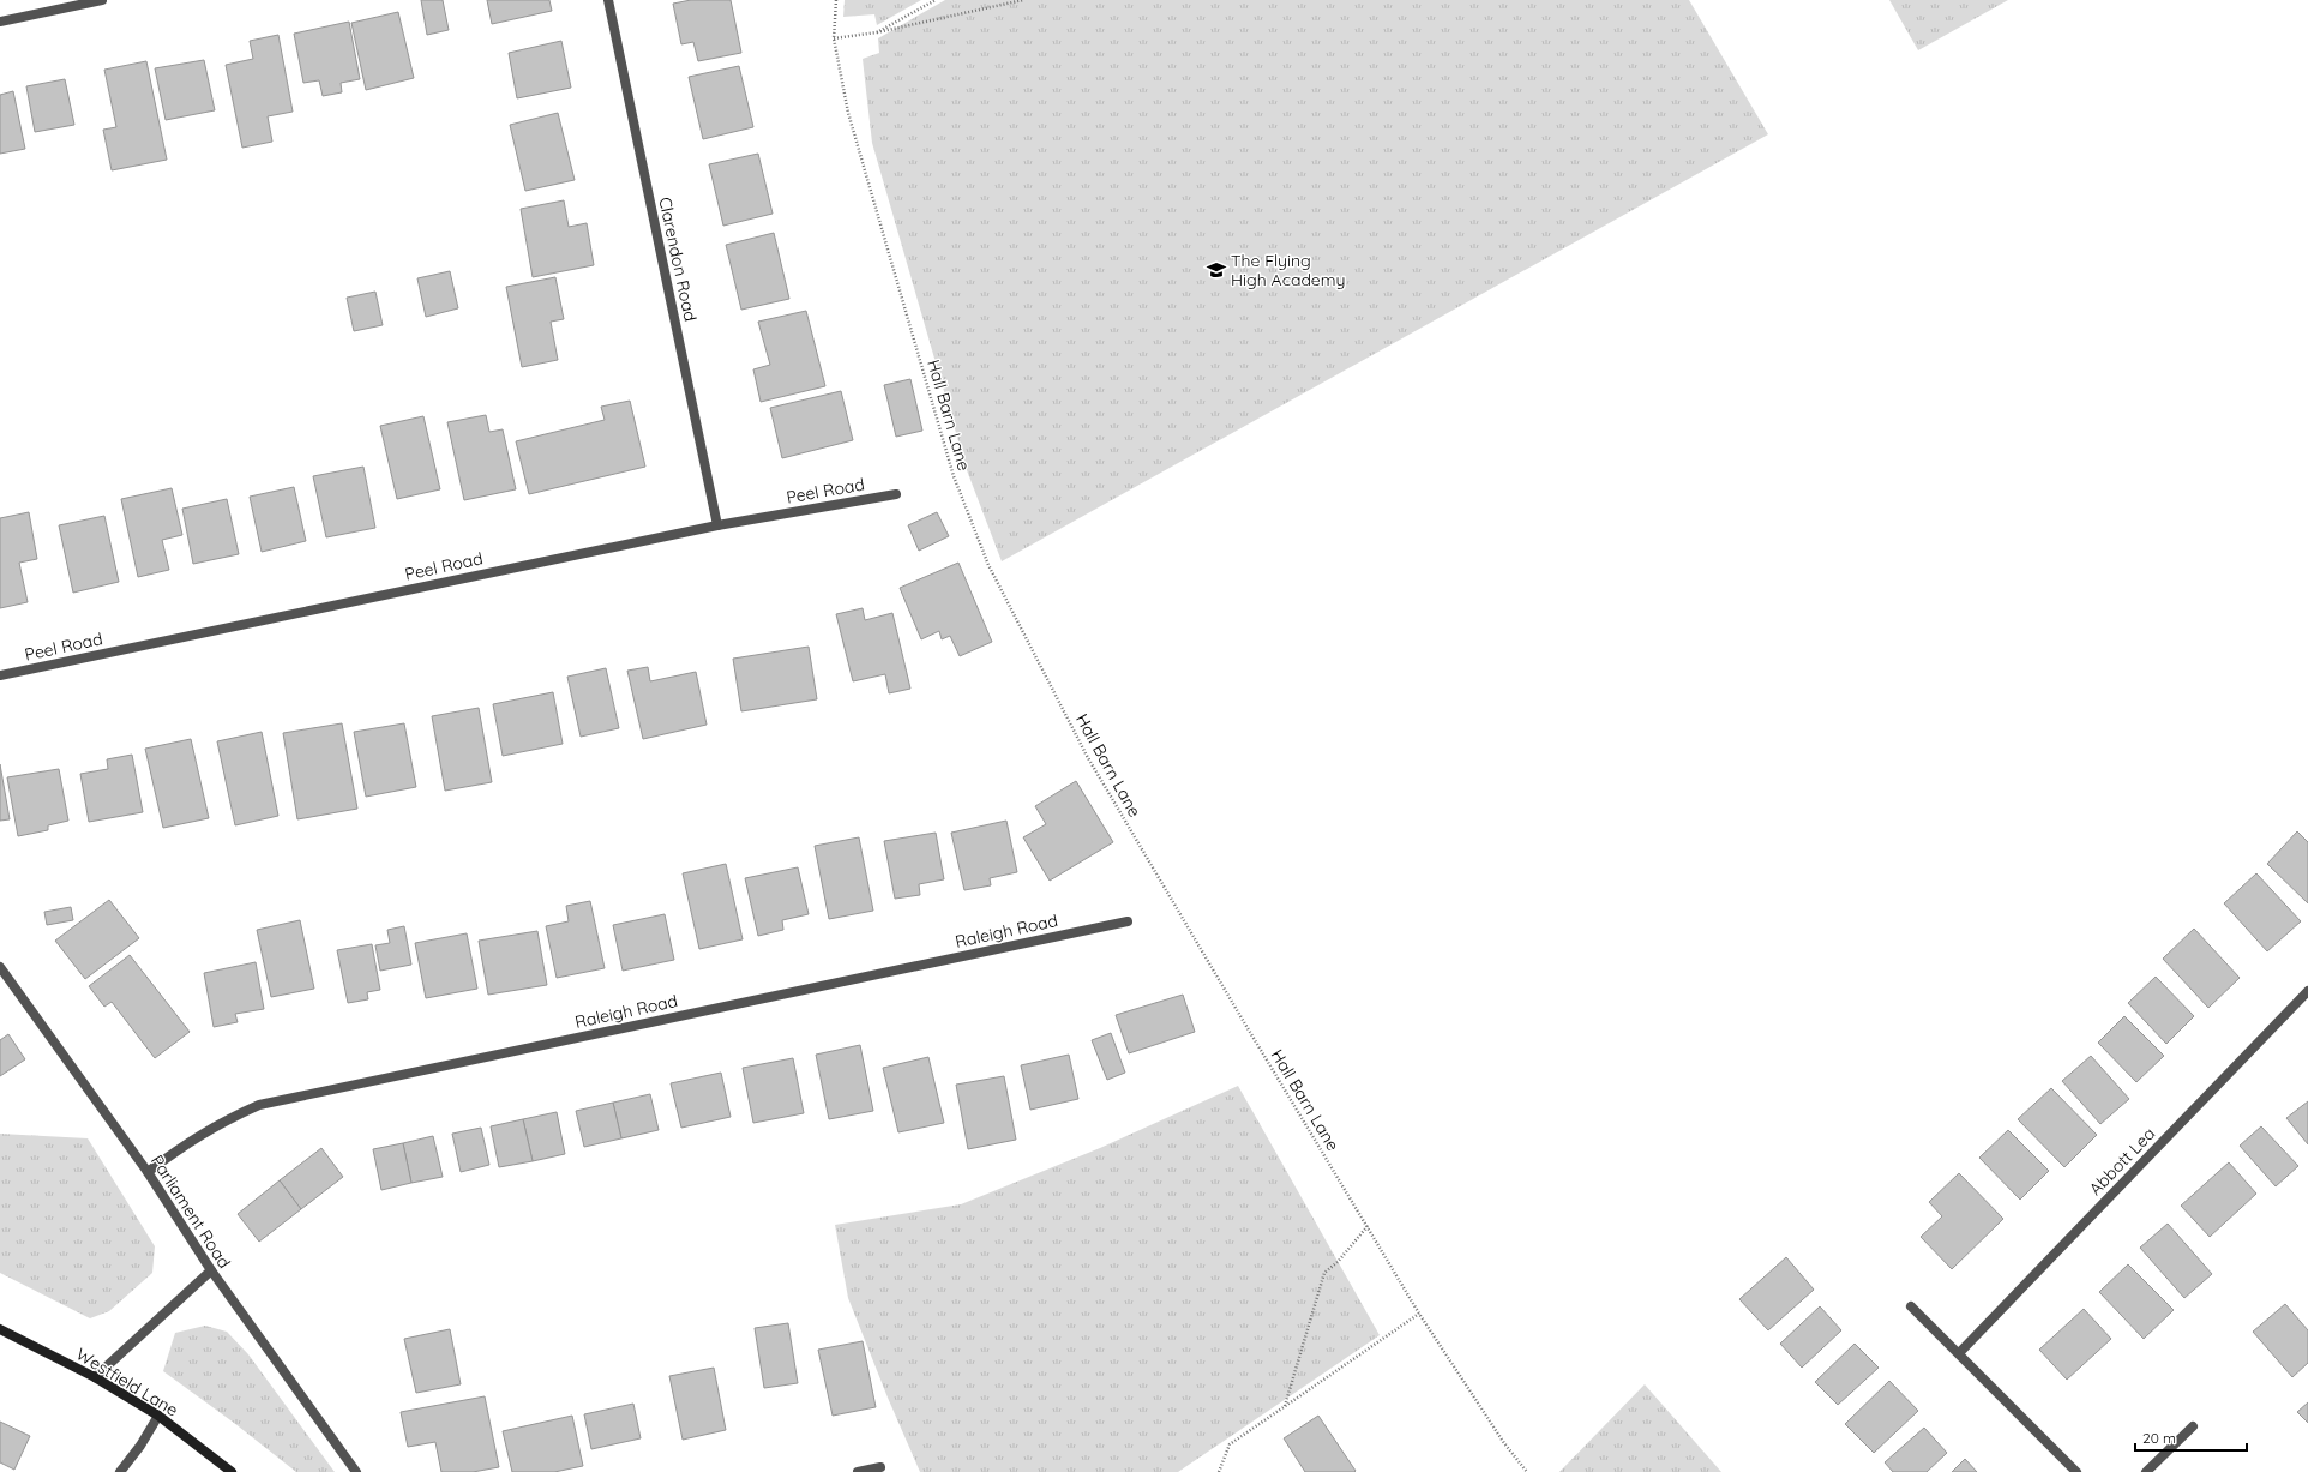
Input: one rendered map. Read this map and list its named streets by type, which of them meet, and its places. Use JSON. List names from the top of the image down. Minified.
{"streets":{"street":["Clarendon Road","Peel Road","Raleigh Road","Abbott Lea","Parliament Road","Westfield Lane"],"path":["Hall Barn Lane"]},"crossings":[["Clarendon Road","Peel Road"],["Raleigh Road","Parliament Road"]],"places":{"school or university":["The Flying High Academy"]},"scale_bar":"20 m"}
